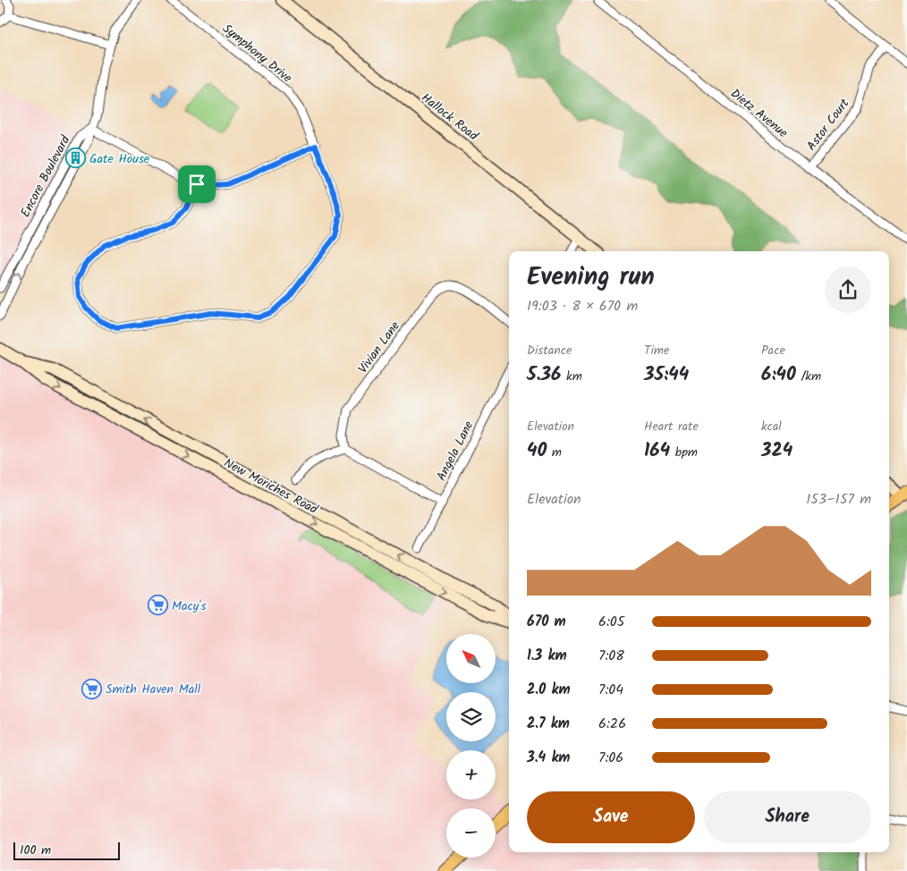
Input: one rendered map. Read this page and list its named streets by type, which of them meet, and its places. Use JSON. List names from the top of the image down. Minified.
{"streets":{"main road":["Hallock Road","New Moriches Road"],"street":["Symphony Drive","Dietz Avenue","Astor Court","Encore Boulevard","Vivian Lane","Angela Lane"]},"crossings":[["Dietz Avenue","Astor Court"]],"places":{"building":["Gate House"],"supermarket":["Macy's","Smith Haven Mall"]},"scale_bar":"100 m","north":"top left","page":{"heading":["Evening run","19:03 · 8 × 670 m"],"stats":[["Distance","5.36 km"],["Time","35:44"],["Pace","6:40 /km"],["Elevation","40 m"],["Heart rate","164 bpm"],["kcal","324"]],"chart":["Elevation","153–157 m"],"list":[{"name":"670 m","note":"6:05"},{"name":"1.3 km","note":"7:08"},{"name":"2.0 km","note":"7:04"},{"name":"2.7 km","note":"6:26"},{"name":"3.4 km","note":"7:06"}],"map_buttons":["+","−"],"buttons":["Save","Share"],"scale":"100 m"}}
